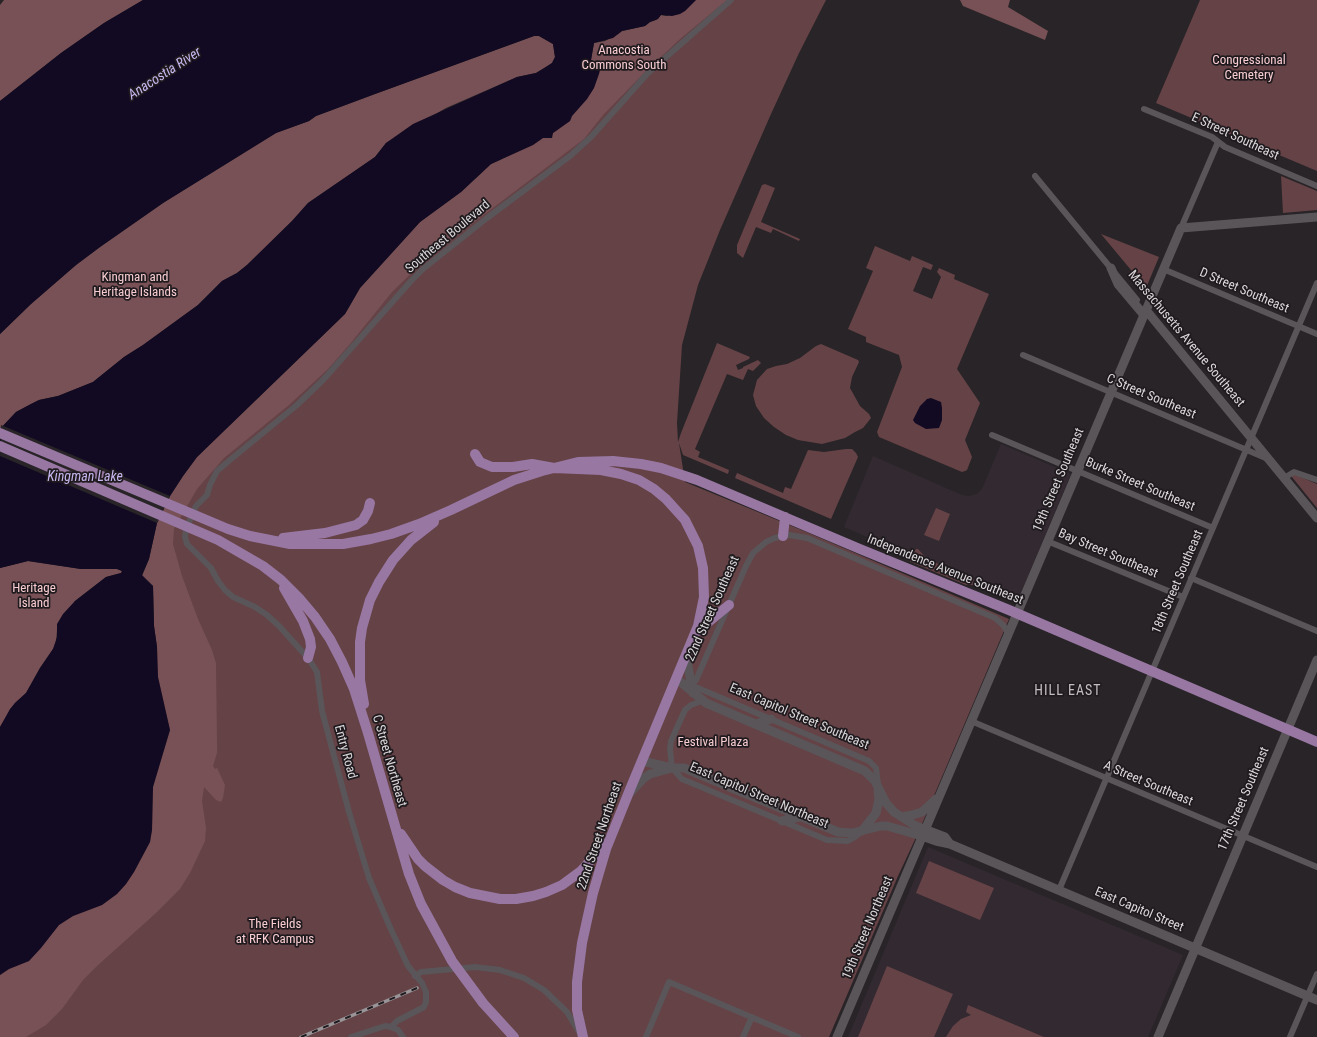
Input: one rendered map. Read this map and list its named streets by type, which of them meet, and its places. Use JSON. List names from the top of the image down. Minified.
{"streets":{"main road":["Massachusetts Avenue Southeast","19th Street Southeast","Independence Avenue Southeast","22nd Street Southeast","East Capitol Street Southeast","C Street Northeast","East Capitol Street Northeast","17th Street Southeast","22nd Street Northeast","East Capitol Street","19th Street Northeast"],"street":["E Street Southeast","Southeast Boulevard","D Street Southeast","C Street Southeast","Burke Street Southeast","Bay Street Southeast","18th Street Southeast","Entry Road","A Street Southeast"]},"crossings":[["E Street Southeast","19th Street Southeast"],["Southeast Boulevard","Entry Road"],["D Street Southeast","19th Street Southeast"],["D Street Southeast","18th Street Southeast"],["Massachusetts Avenue Southeast","C Street Southeast"],["Massachusetts Avenue Southeast","19th Street Southeast"],["Massachusetts Avenue Southeast","18th Street Southeast"],["C Street Southeast","19th Street Southeast"],["C Street Southeast","18th Street Southeast"],["19th Street Southeast","Burke Street Southeast"],["19th Street Southeast","Bay Street Southeast"],["19th Street Southeast","Independence Avenue Southeast"],["19th Street Southeast","East Capitol Street Southeast"],["19th Street Southeast","A Street Southeast"],["19th Street Southeast","East Capitol Street Northeast"],["19th Street Southeast","19th Street Northeast"],["Burke Street Southeast","18th Street Southeast"],["Bay Street Southeast","18th Street Southeast"],["Independence Avenue Southeast","18th Street Southeast"],["Independence Avenue Southeast","22nd Street Southeast"],["Independence Avenue Southeast","17th Street Southeast"],["18th Street Southeast","A Street Southeast"],["18th Street Southeast","East Capitol Street"],["22nd Street Southeast","East Capitol Street Southeast"],["22nd Street Southeast","22nd Street Northeast"],["East Capitol Street Southeast","East Capitol Street Northeast"],["East Capitol Street Southeast","19th Street Northeast"],["A Street Southeast","17th Street Southeast"],["East Capitol Street Northeast","22nd Street Northeast"],["East Capitol Street Northeast","East Capitol Street"],["East Capitol Street Northeast","19th Street Northeast"],["17th Street Southeast","East Capitol Street"]],"districts":["HILL EAST"],"water":["Anacostia River","Kingman Lake"],"parks":["Anacostia Commons South","Congressional Cemetery","Kingman and Heritage Islands","Heritage Island","Festival Plaza","The Fields at RFK Campus"]}
